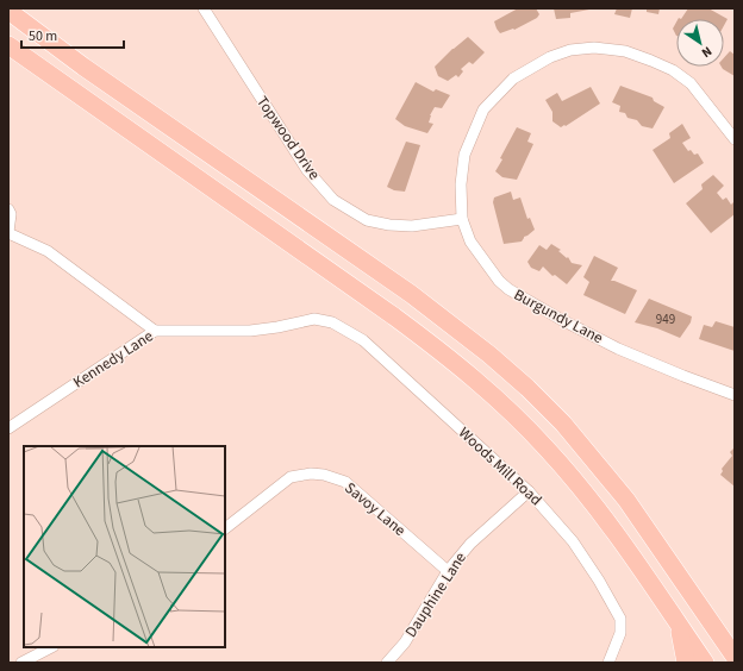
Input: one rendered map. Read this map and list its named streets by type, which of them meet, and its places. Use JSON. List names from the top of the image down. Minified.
{"streets":{"street":["Topwood Drive","Burgundy Lane","Kennedy Lane","Woods Mill Road","Savoy Lane","Dauphine Lane"]},"crossings":[["Topwood Drive","Burgundy Lane"],["Kennedy Lane","Woods Mill Road"],["Woods Mill Road","Dauphine Lane"],["Savoy Lane","Dauphine Lane"]],"house_numbers":["949"],"scale_bar":"50 m","north":"bottom right"}
